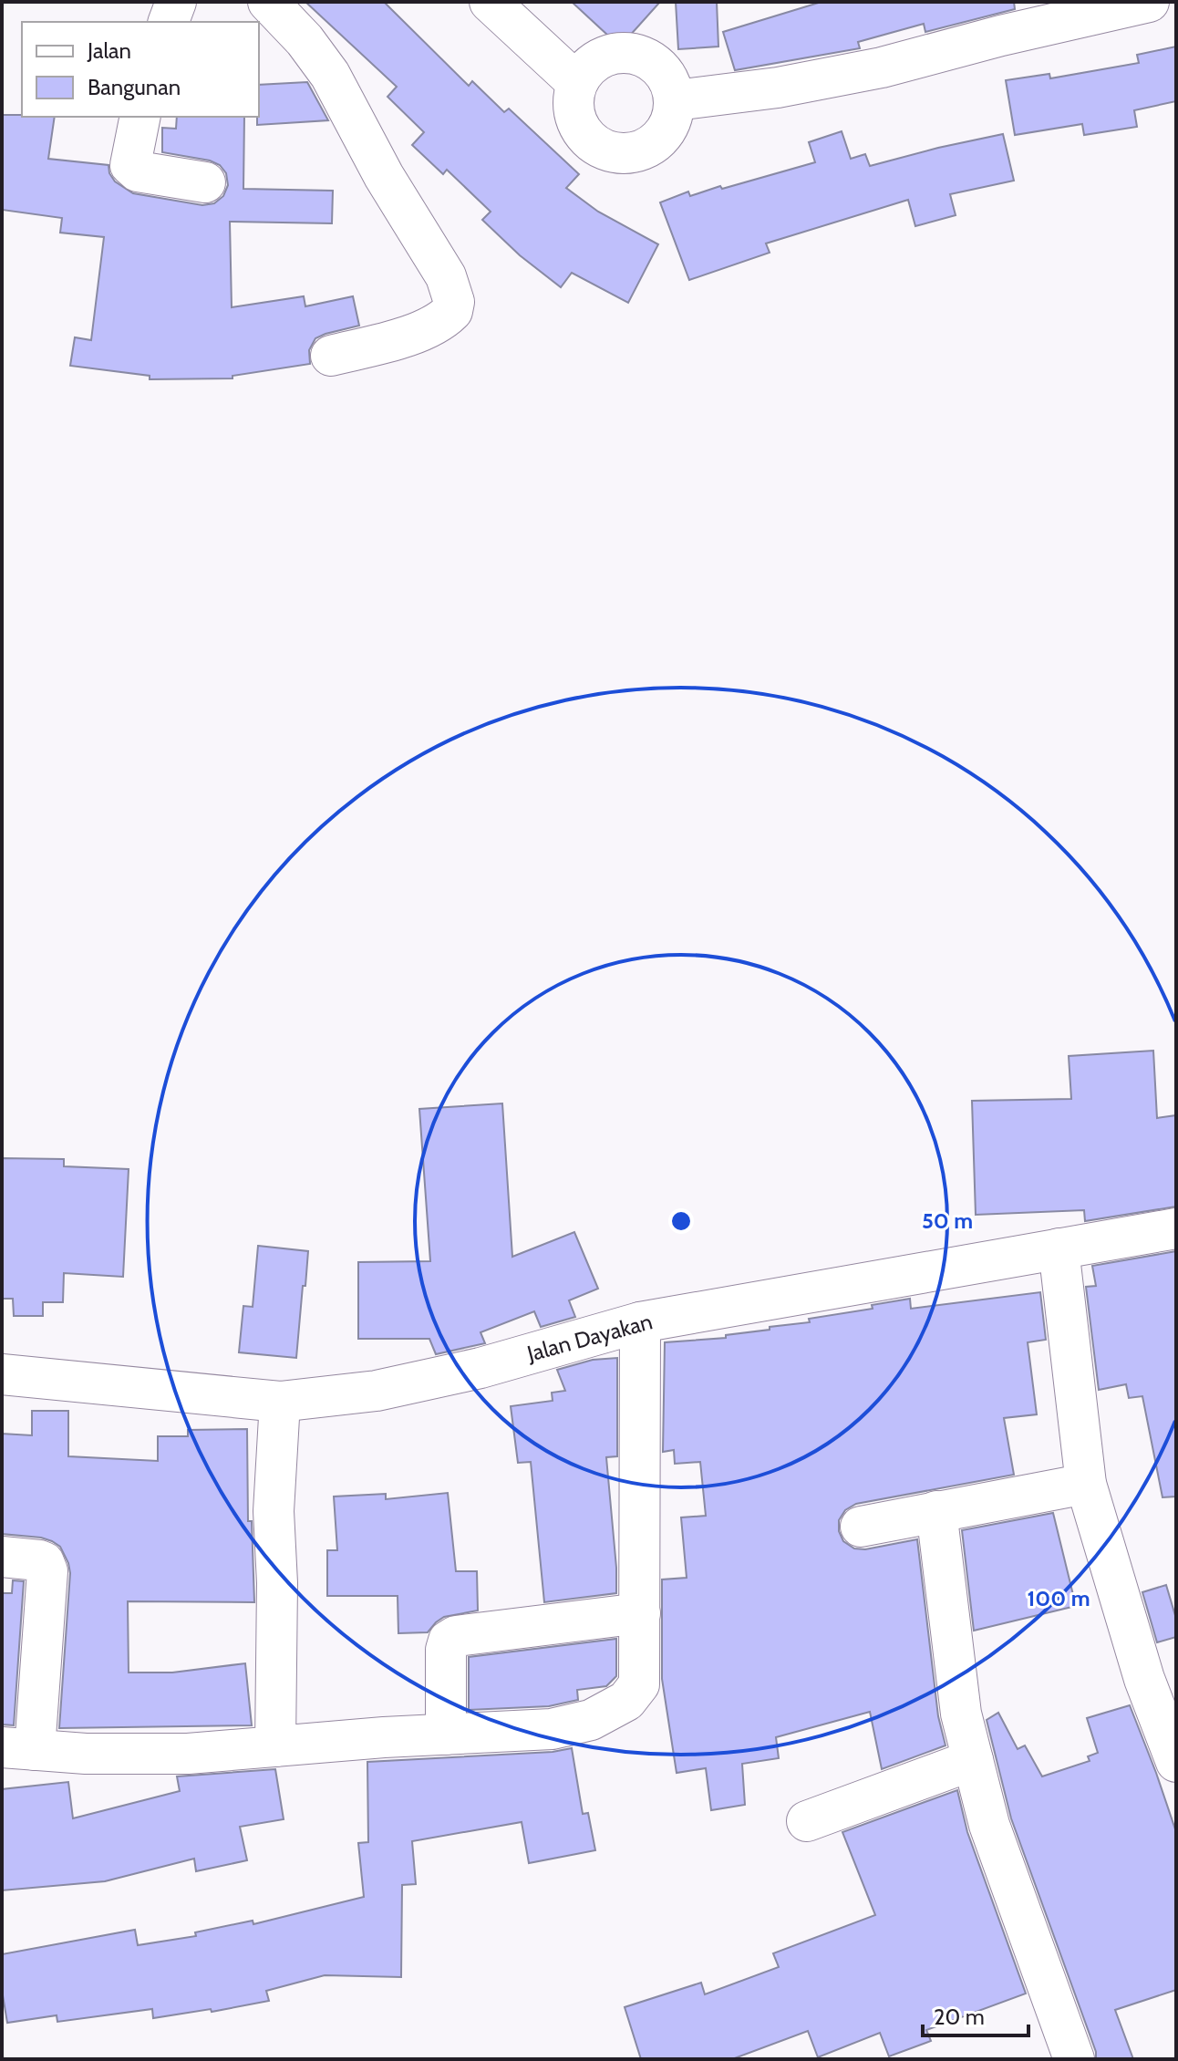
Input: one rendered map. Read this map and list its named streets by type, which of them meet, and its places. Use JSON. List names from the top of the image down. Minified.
{"streets":{"street":["Jalan Dayakan"]},"legend":["Jalan","Bangunan"],"scale_bar":"20 m","rings":["50 m","100 m"]}
